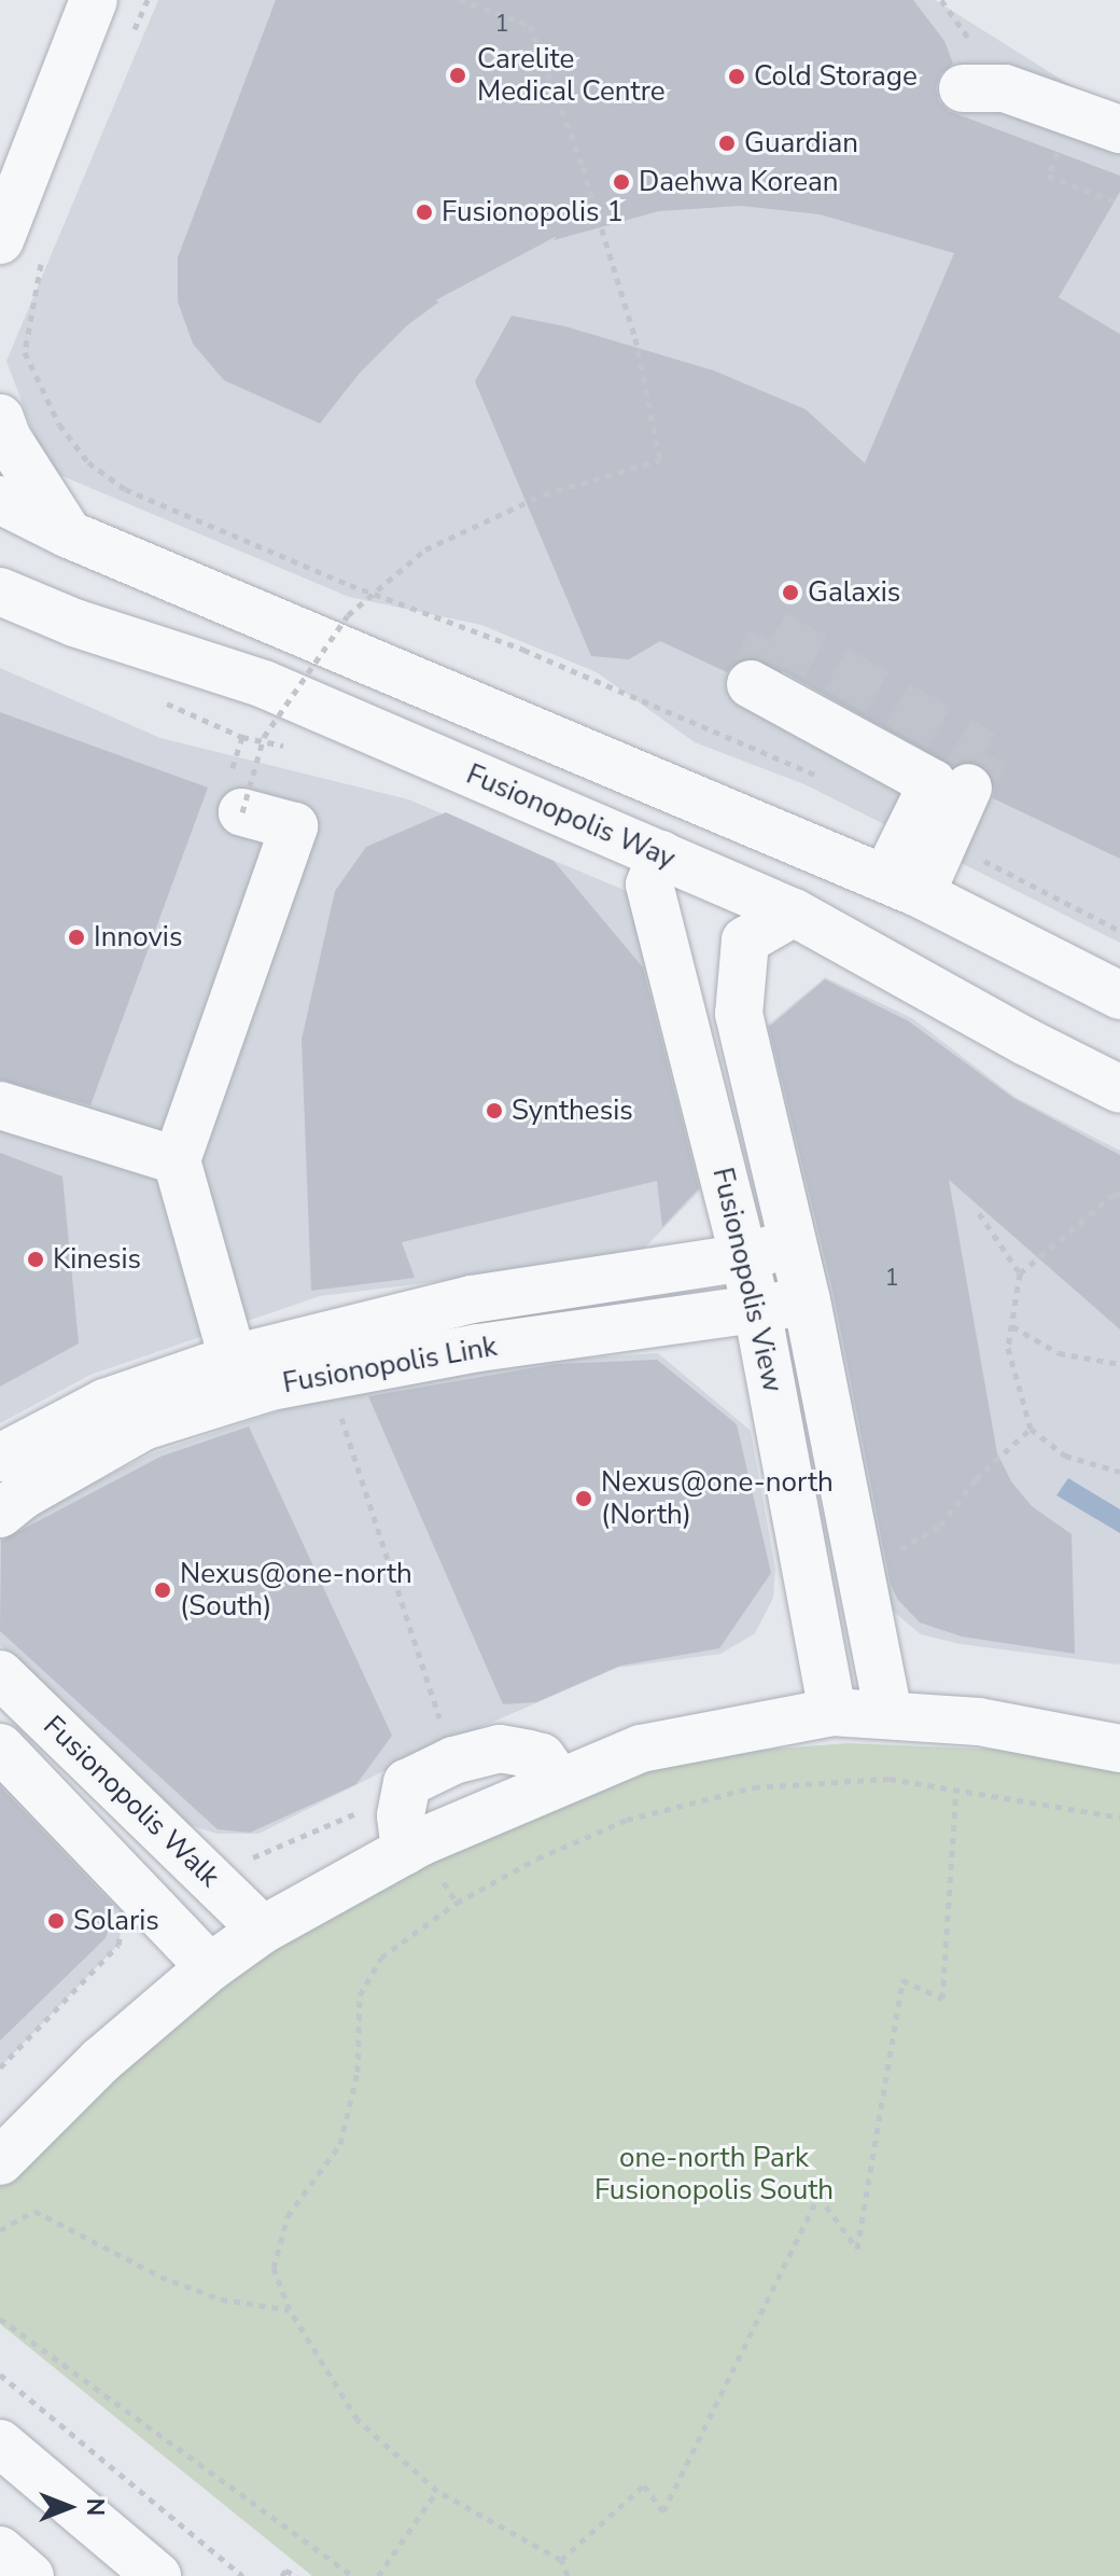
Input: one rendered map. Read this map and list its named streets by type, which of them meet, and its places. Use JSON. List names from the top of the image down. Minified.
{"streets":{"street":["Fusionopolis Way","Fusionopolis View","Fusionopolis Link","Fusionopolis Walk"]},"crossings":[["Fusionopolis Way","Fusionopolis View"],["Fusionopolis View","Fusionopolis Link"]],"parks":["one-north Park Fusionopolis South"],"places":["Carelite Medical Centre","Cold Storage","Guardian","Daehwa Korean","Fusionopolis 1","Galaxis","Innovis","Synthesis","Kinesis","Nexus@one-north (North)","Nexus@one-north (South)","Solaris"],"house_numbers":["1","1"],"north":"right"}
